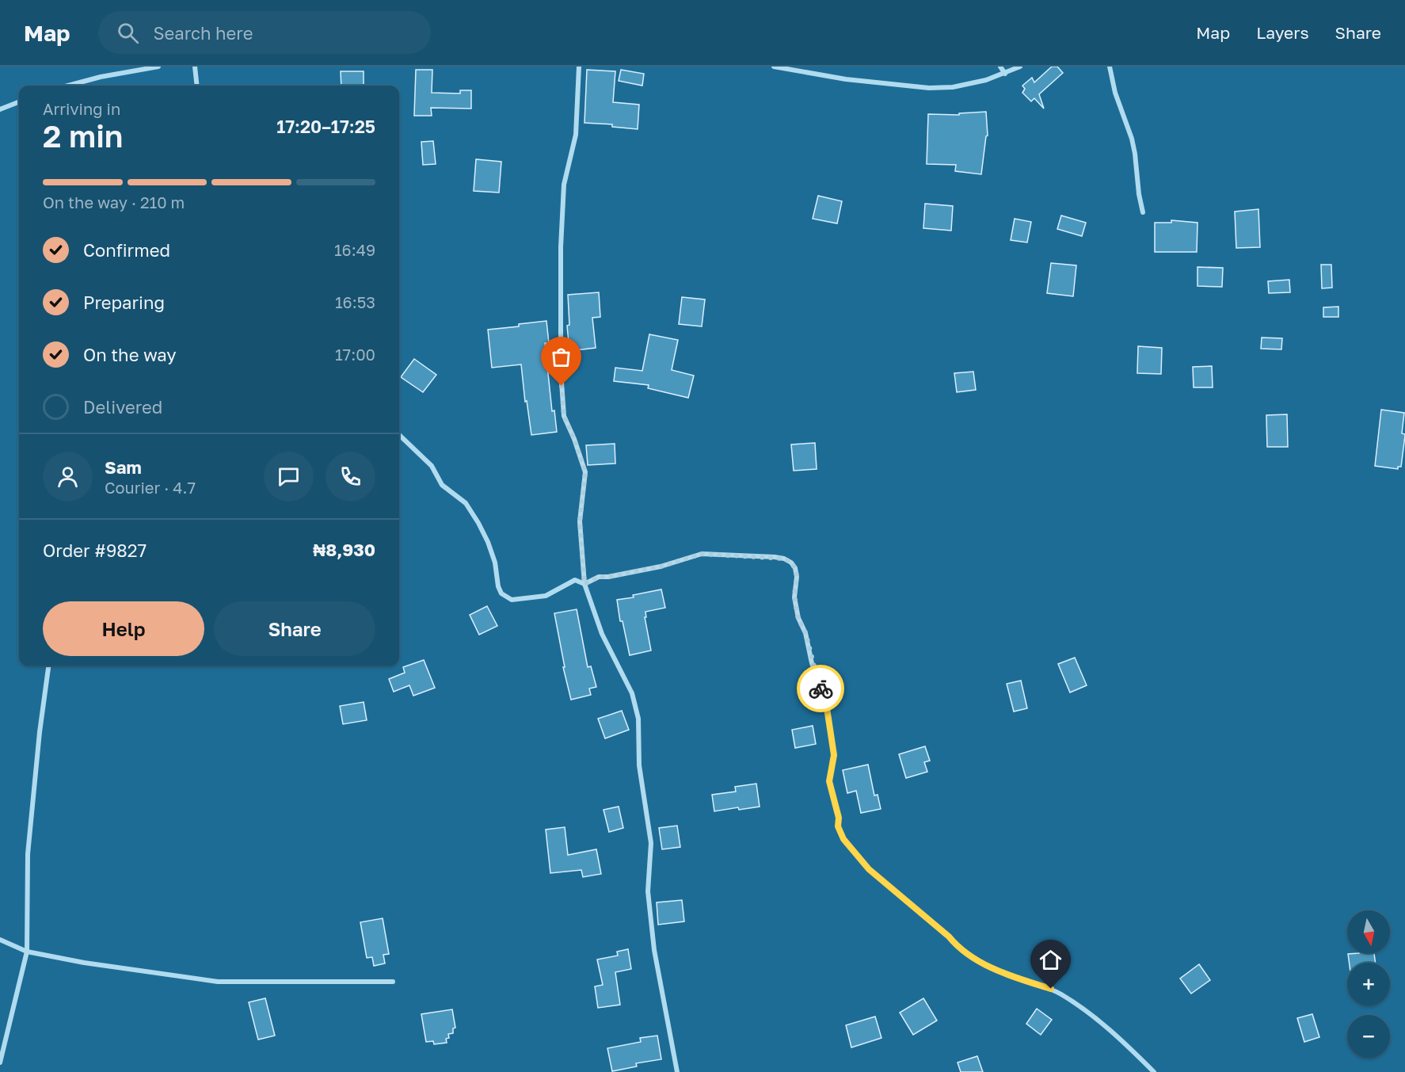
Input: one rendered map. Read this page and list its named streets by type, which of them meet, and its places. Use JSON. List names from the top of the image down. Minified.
{"north":"bottom","page":{"header":"Map","search":"Search here","nav":["Map","Layers","Share"],"heading":["2 min","Arriving in","17:20–17:25"],"panel":["Sam","Courier · 4.7","Order #9827","₦8,930"],"bar":"On the way · 210 m","list":[["Confirmed","16:49"],["Preparing","16:53"],["On the way","17:00"],"Delivered"],"buttons":["Help","Share"],"map_buttons":["+","−"]}}
